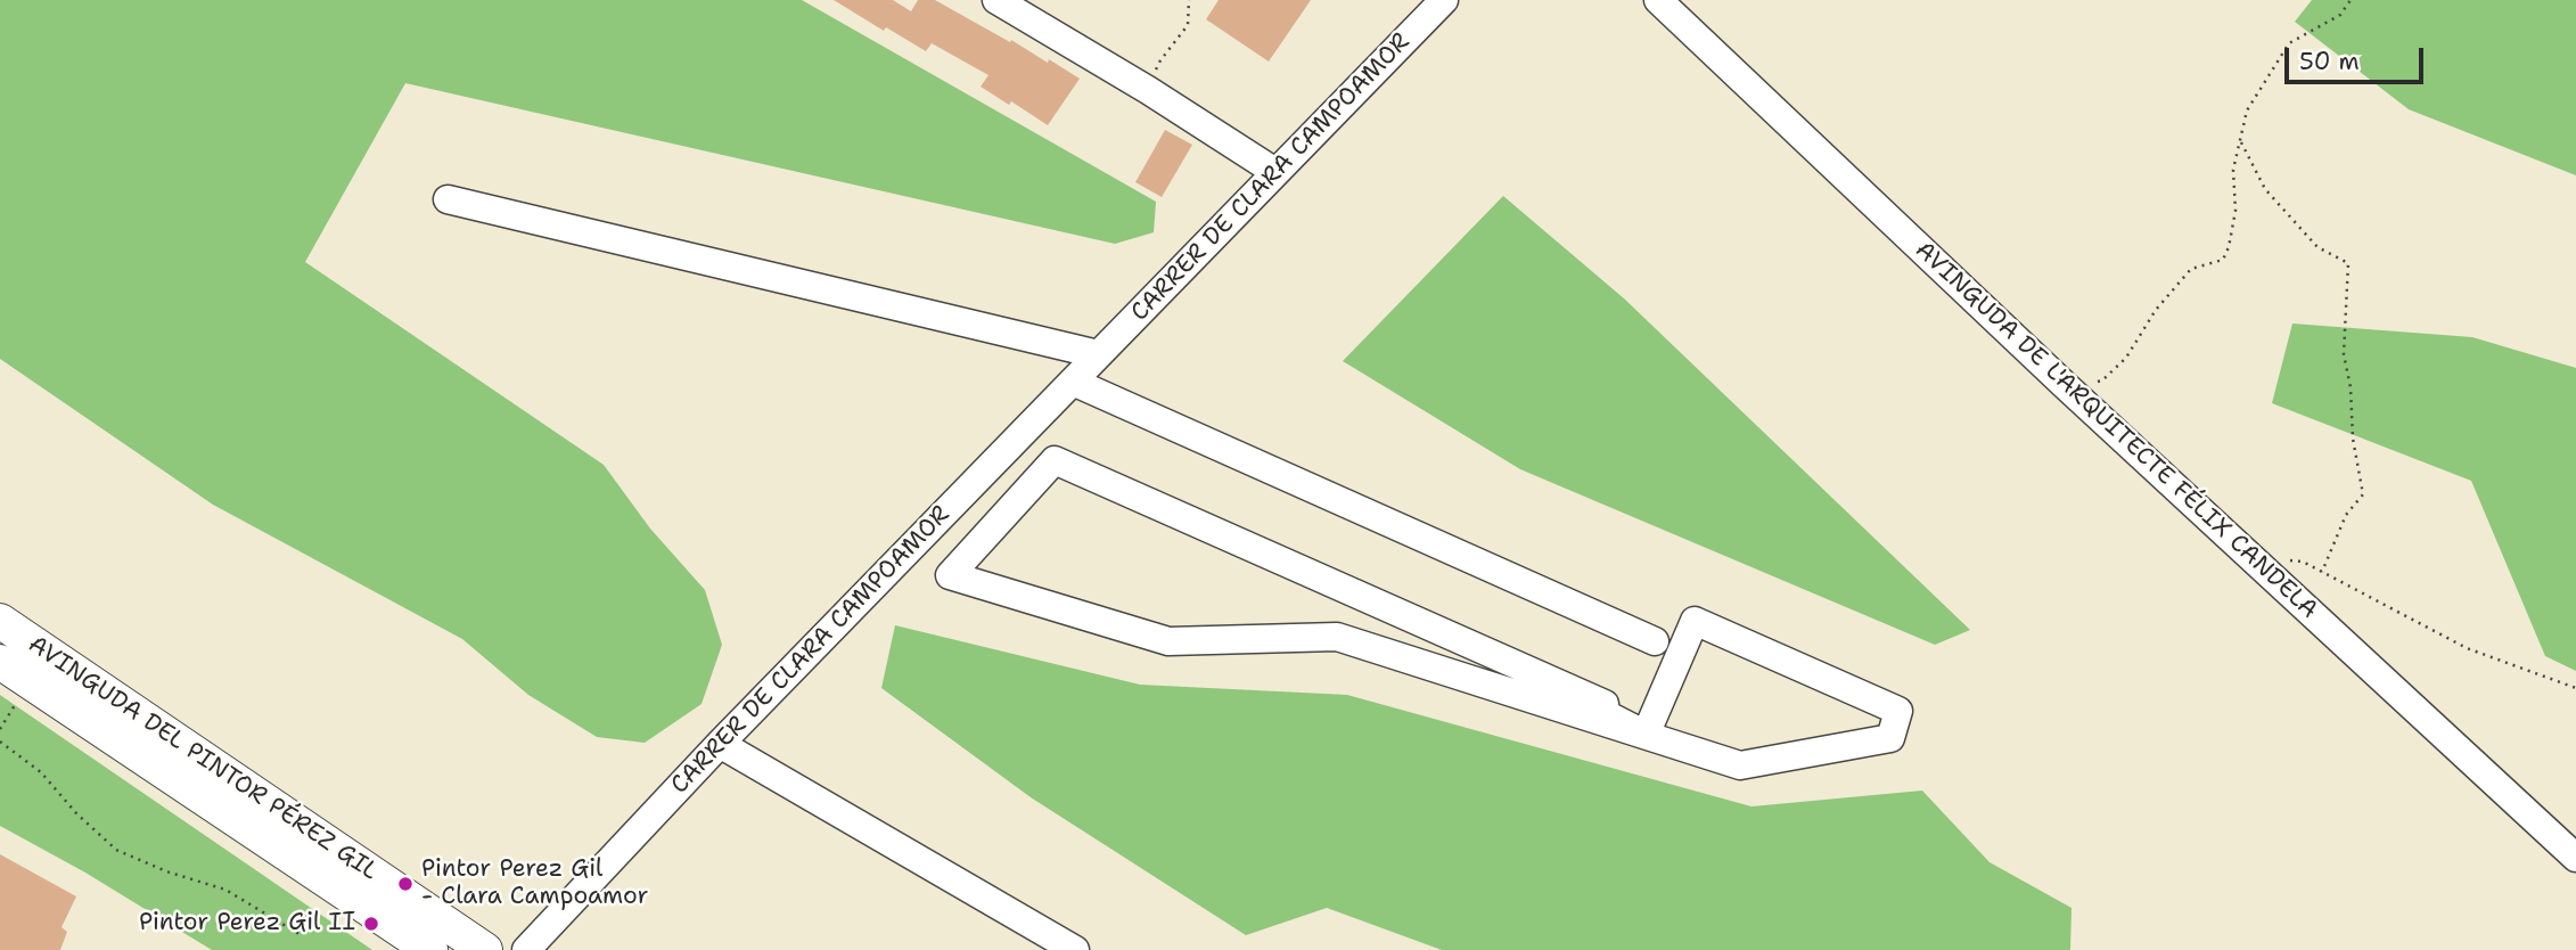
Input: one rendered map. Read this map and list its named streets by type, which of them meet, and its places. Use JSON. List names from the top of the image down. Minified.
{"streets":{"main road":["AVINGUDA DEL PINTOR PÉREZ GIL"],"street":["CARRER DE CLARA CAMPOAMOR","AVINGUDA DE L'ARQUITECTE FÉLIX CANDELA"]},"places":["Pintor Perez Gil - Clara Campoamor","Pintor Perez Gil II"],"scale_bar":"50 m"}
